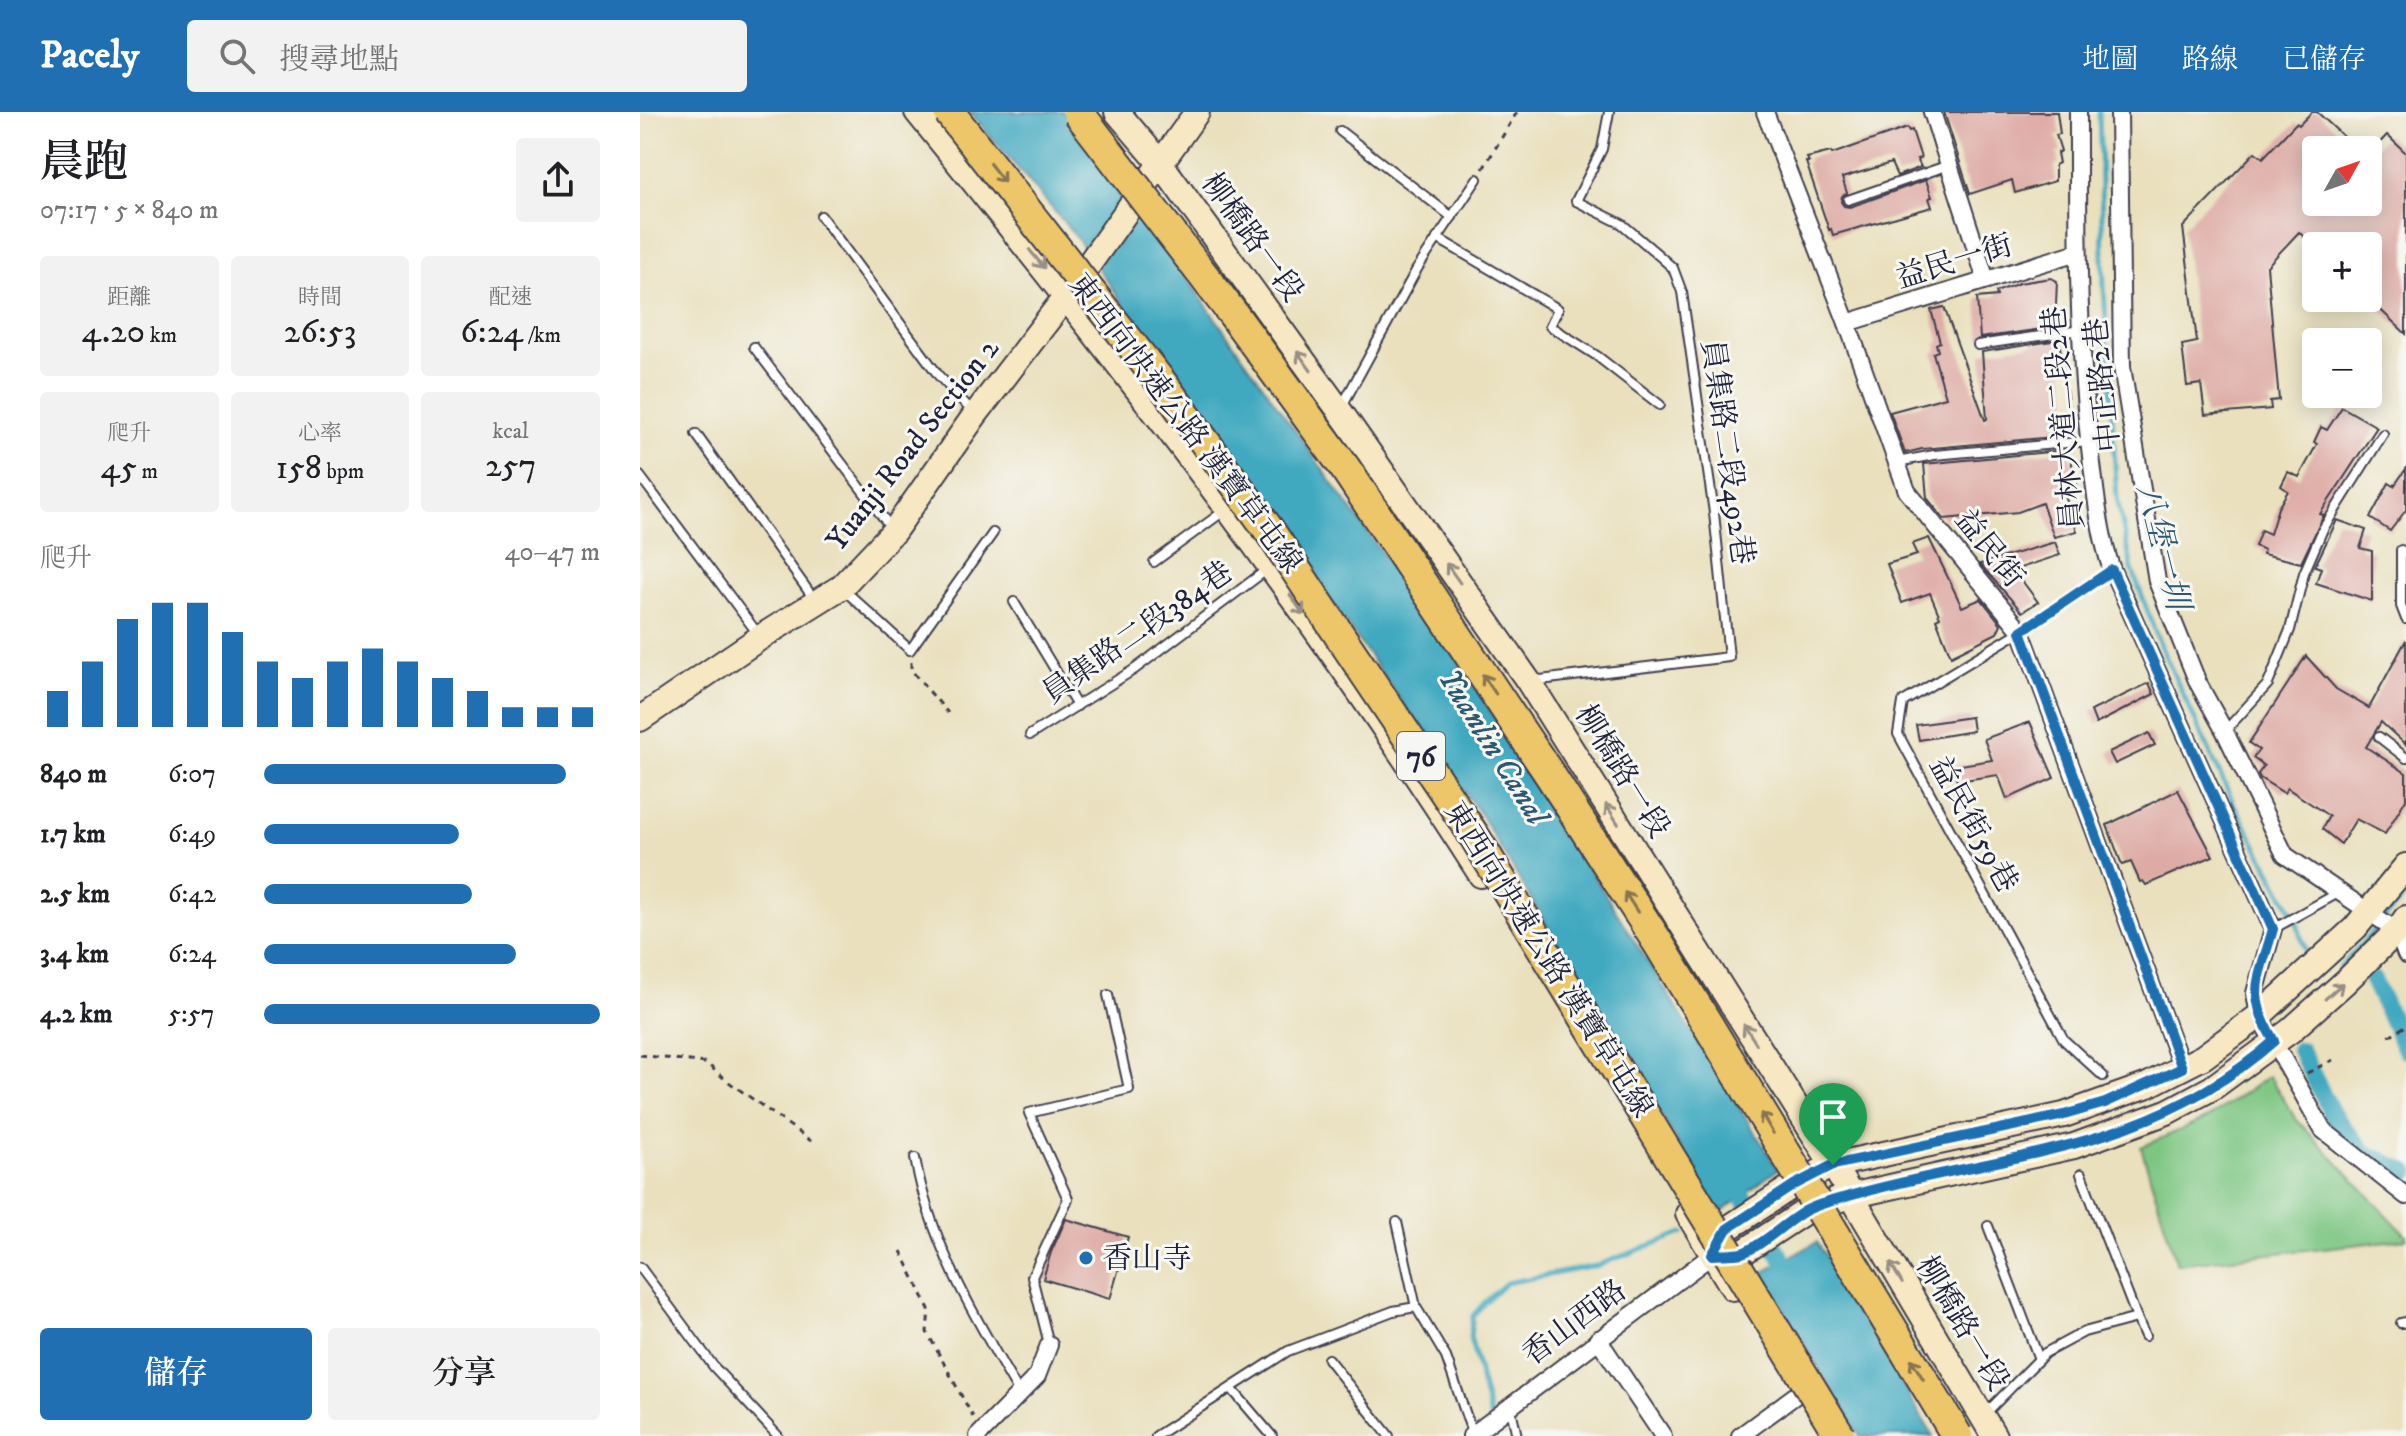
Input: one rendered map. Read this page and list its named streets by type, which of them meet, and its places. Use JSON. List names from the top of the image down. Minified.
{"streets":{"highway":["東西向快速公路 漢寶草屯線","76"],"main road":["柳橋路一段","Yuanji Road Section 2"],"street":["益民一街","中正路2巷","員林大道二段2巷","益民街","香山西路"],"lane":["員集路二段492巷","員集路二段384巷","益民街59巷"]},"crossings":[["柳橋路一段","Yuanji Road Section 2"],["柳橋路一段","員集路二段492巷"],["益民一街","員林大道二段2巷"],["益民一街","益民街"],["益民街","益民街59巷"]],"water":["八堡一圳","Yuanlin Canal"],"places":["香山寺"],"north":"top right","page":{"header":"Pacely","search":"搜尋地點","nav":["地圖","路線","已儲存"],"heading":["晨跑","07:17 · 5 × 840 m"],"map_buttons":["+","−"],"stats":[["距離","4.20 km"],["時間","26:53"],["配速","6:24 /km"],["爬升","45 m"],["心率","158 bpm"],["kcal","257"]],"chart":["爬升","40–47 m"],"list":[{"name":"840 m","note":"6:07"},{"name":"1.7 km","note":"6:49"},{"name":"2.5 km","note":"6:42"},{"name":"3.4 km","note":"6:24"},{"name":"4.2 km","note":"5:57"}],"buttons":["儲存","分享"]}}
